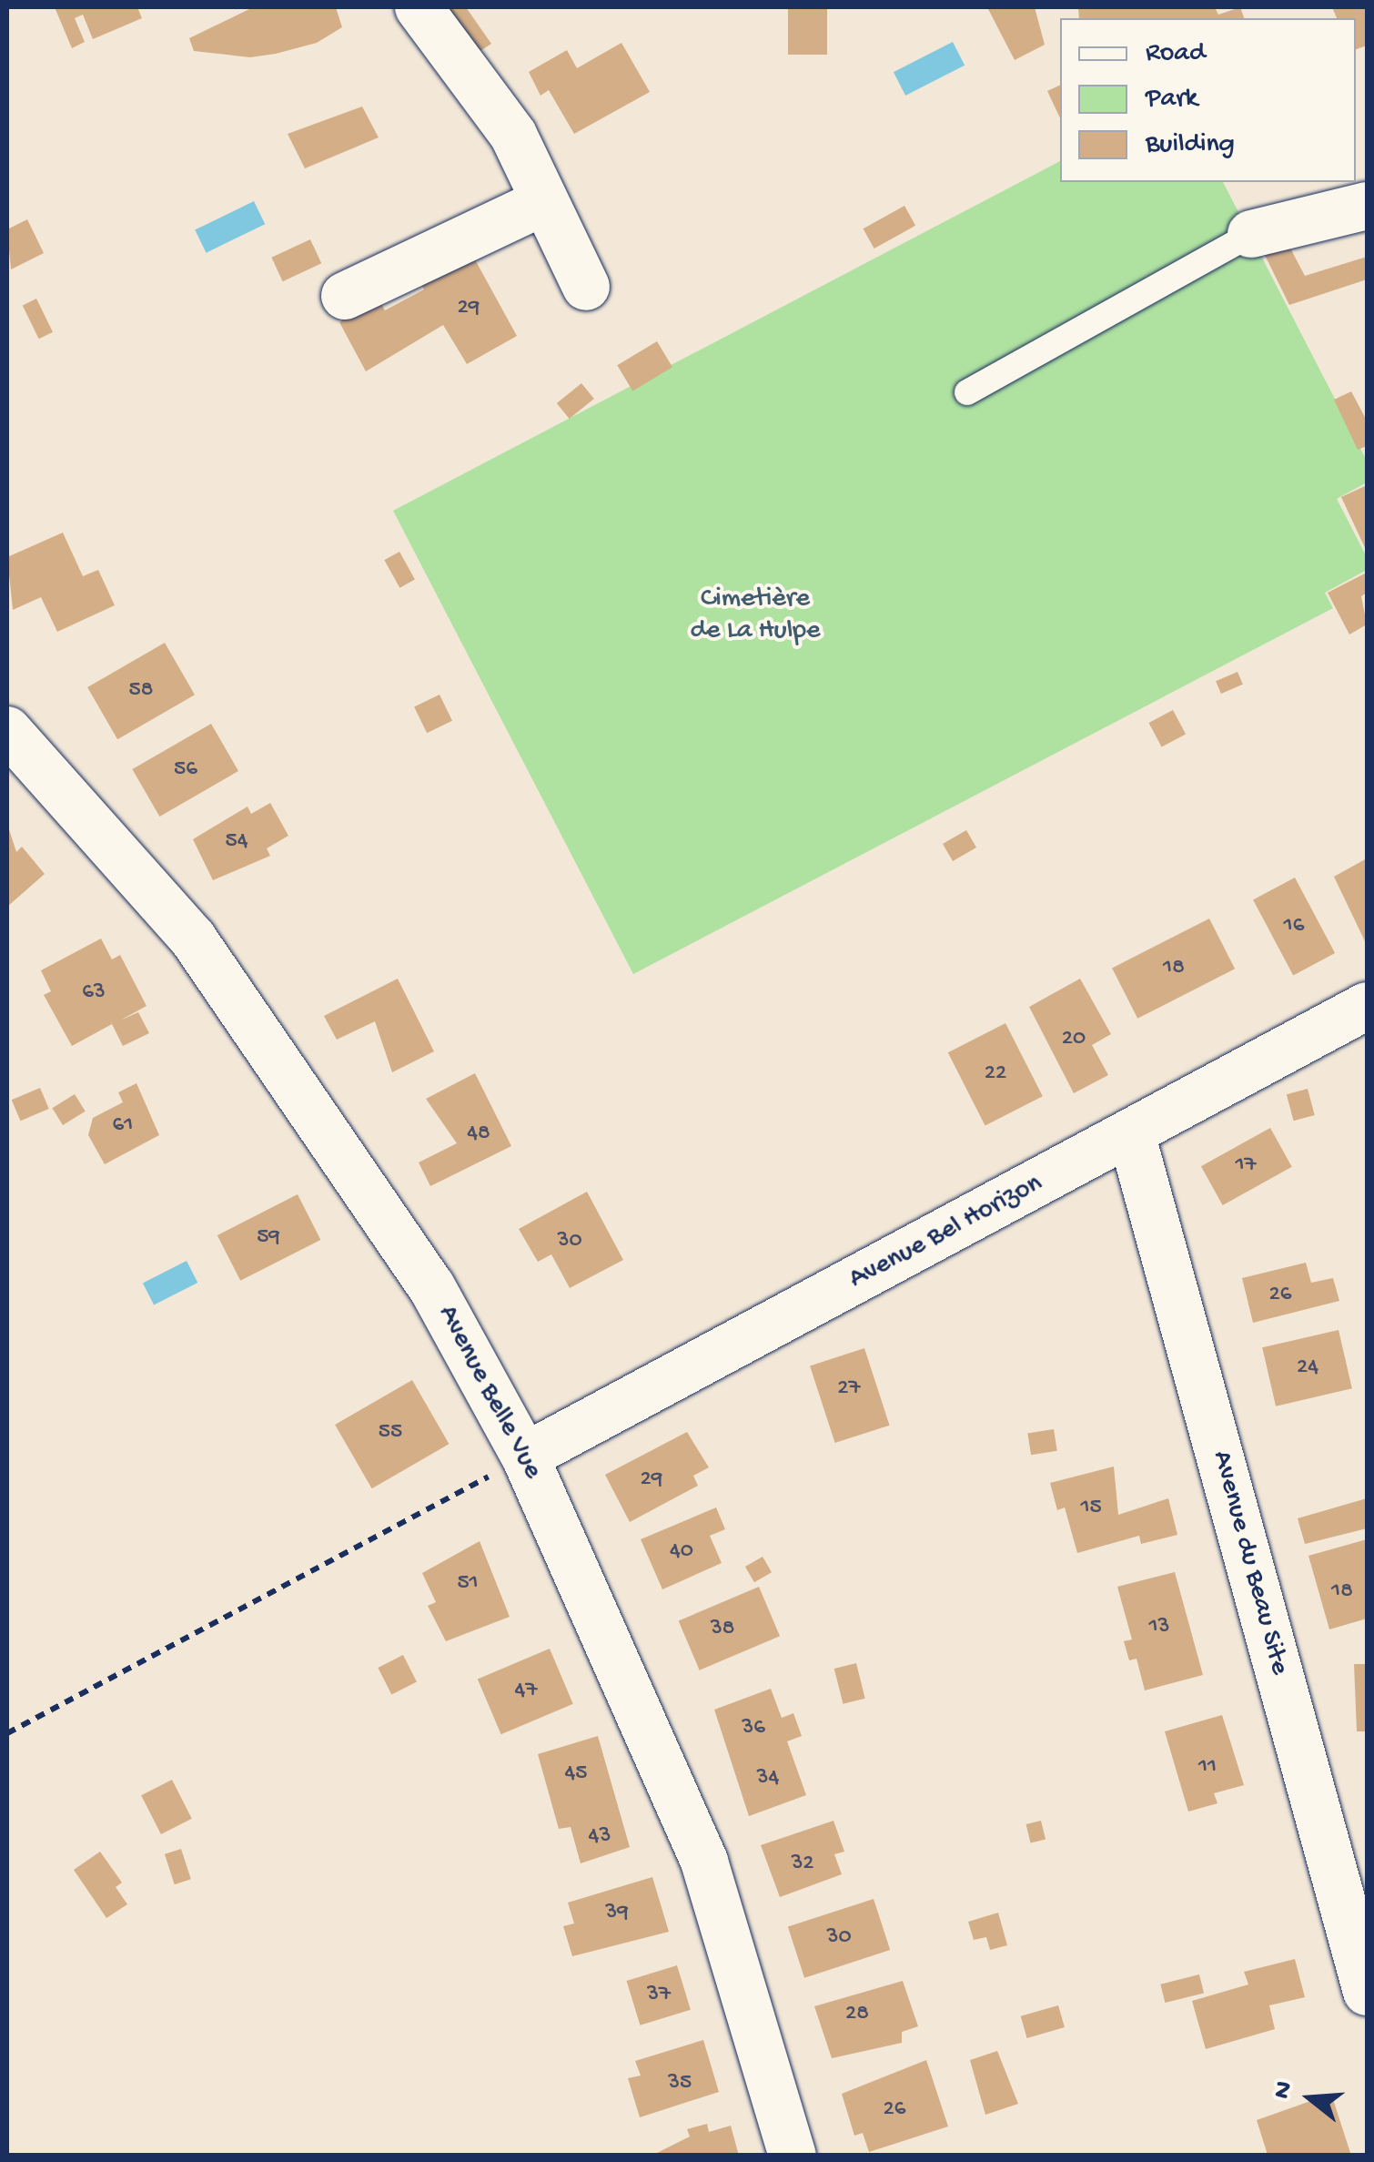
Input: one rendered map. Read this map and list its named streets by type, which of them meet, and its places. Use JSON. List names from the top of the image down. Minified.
{"streets":{"street":["Avenue Bel Horizon","Avenue Belle Vue","Avenue du Beau Site"]},"crossings":[["Avenue Bel Horizon","Avenue Belle Vue"],["Avenue Bel Horizon","Avenue du Beau Site"]],"parks":["Cimetière de La Hulpe"],"house_numbers":["29","58","56","54","16","18","63","20","22","61","48","17","59","30","26","24","27","55","29","15","40","51","18","13","38","47","36","11","45","34","43","32","39","30","37","28","35","26"],"legend":["Road","Park","Building"],"north":"left"}
